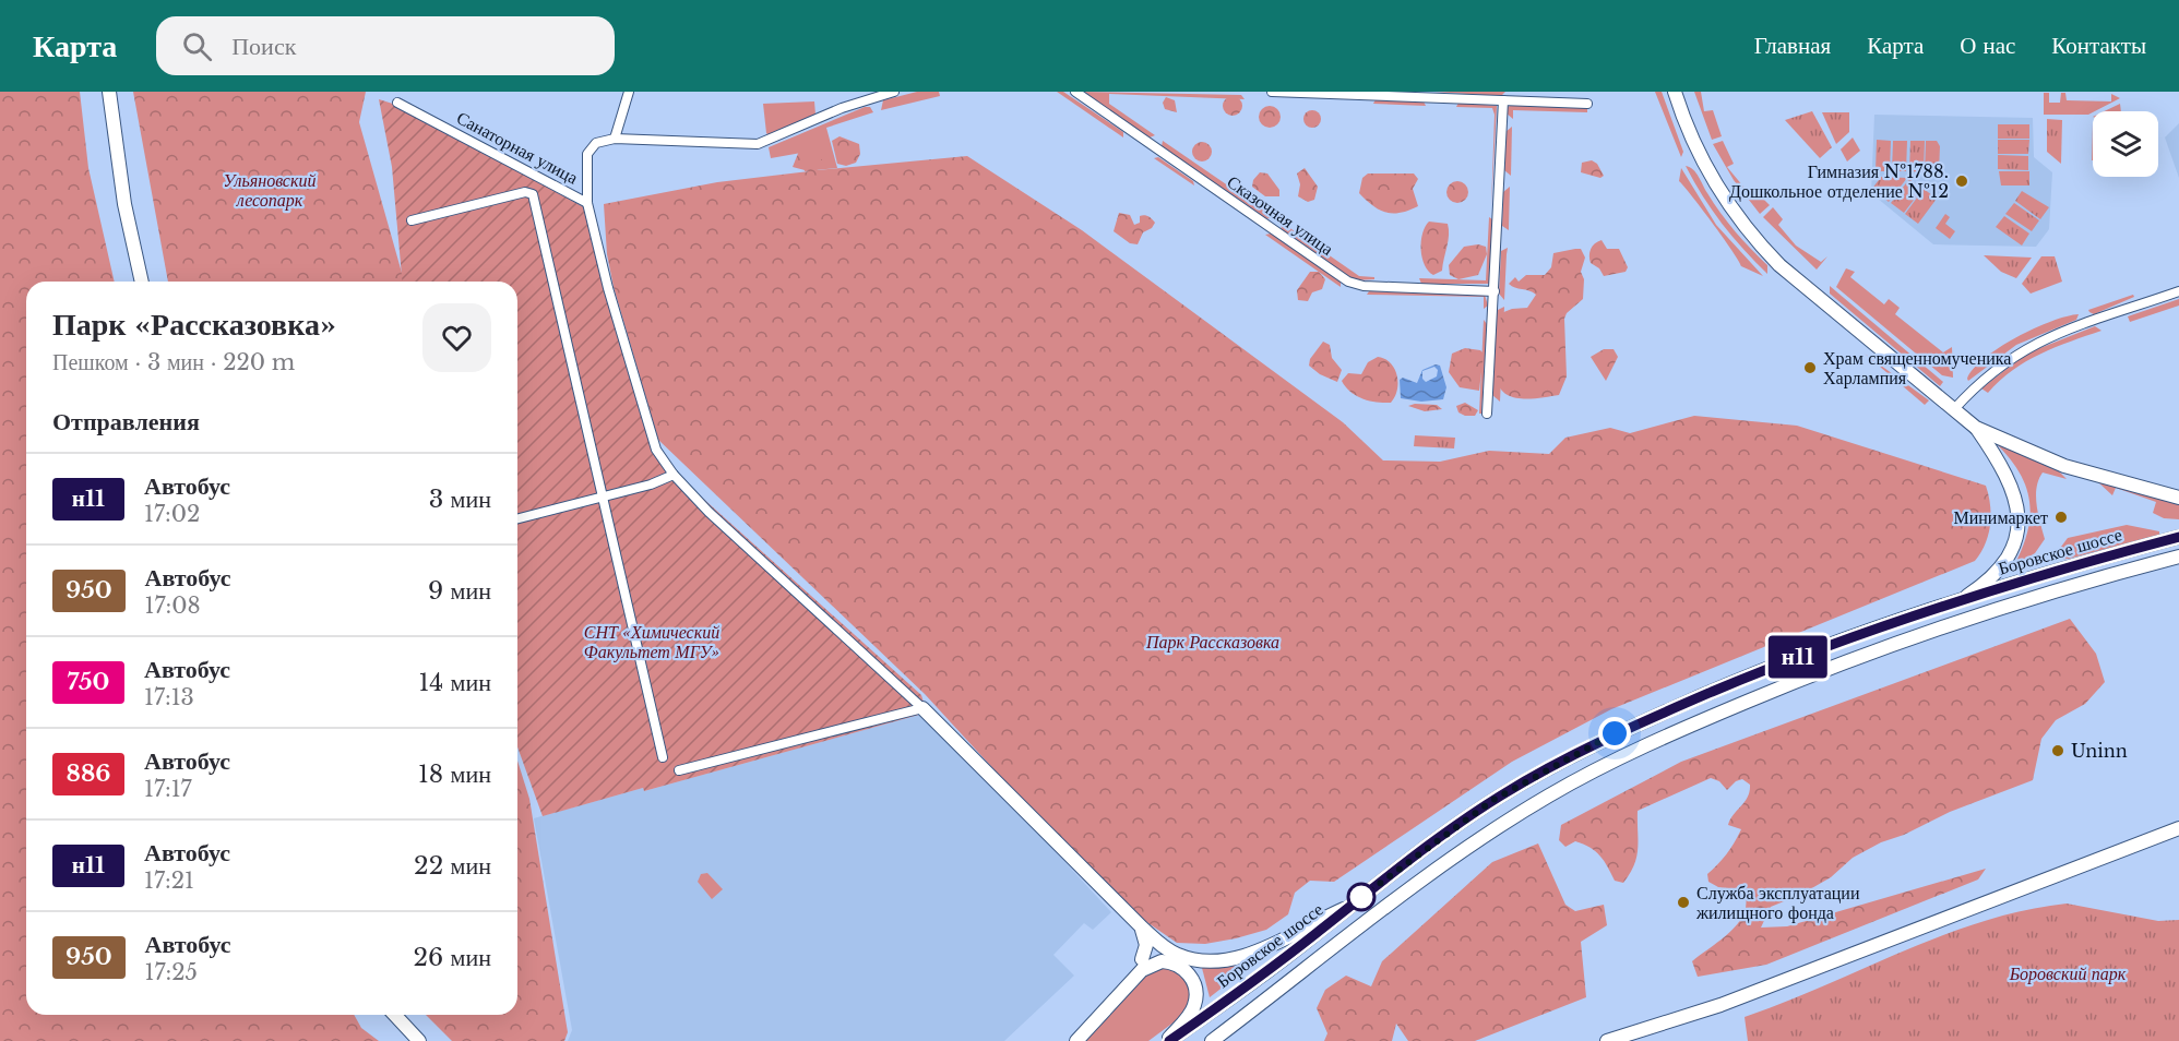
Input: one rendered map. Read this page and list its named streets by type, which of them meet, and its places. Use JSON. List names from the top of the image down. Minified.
{"streets":{"street":["Санаторная улица","Сказочная улица","Боровское шоссе"]},"parks":["Ульяновский лесопарк","СНТ «Химический Факультет МГУ»","Парк Рассказовка","Боровский парк"],"places":["Гимназия №1788. Дошкольное отделение №12","Храм священномученика Харлампия","Минимаркет","Uninn","Служба эксплуатации жилищного фонда"],"lines":["bus line н11"],"page":{"header":"Карта","search":"Поиск","nav":["Главная","Карта","О нас","Контакты"],"on_map":"н11","heading":[["Парк «Рассказовка»","Пешком · 3 мин · 220 m"],"Отправления"],"list":[{"mark":"н11","name":"Автобус","note":"17:02","value":"3 мин"},{"mark":"950","name":"Автобус","note":"17:08","value":"9 мин"},{"mark":"750","name":"Автобус","note":"17:13","value":"14 мин"},{"mark":"886","name":"Автобус","note":"17:17","value":"18 мин"},{"mark":"н11","name":"Автобус","note":"17:21","value":"22 мин"},{"mark":"950","name":"Автобус","note":"17:25","value":"26 мин"}]}}
